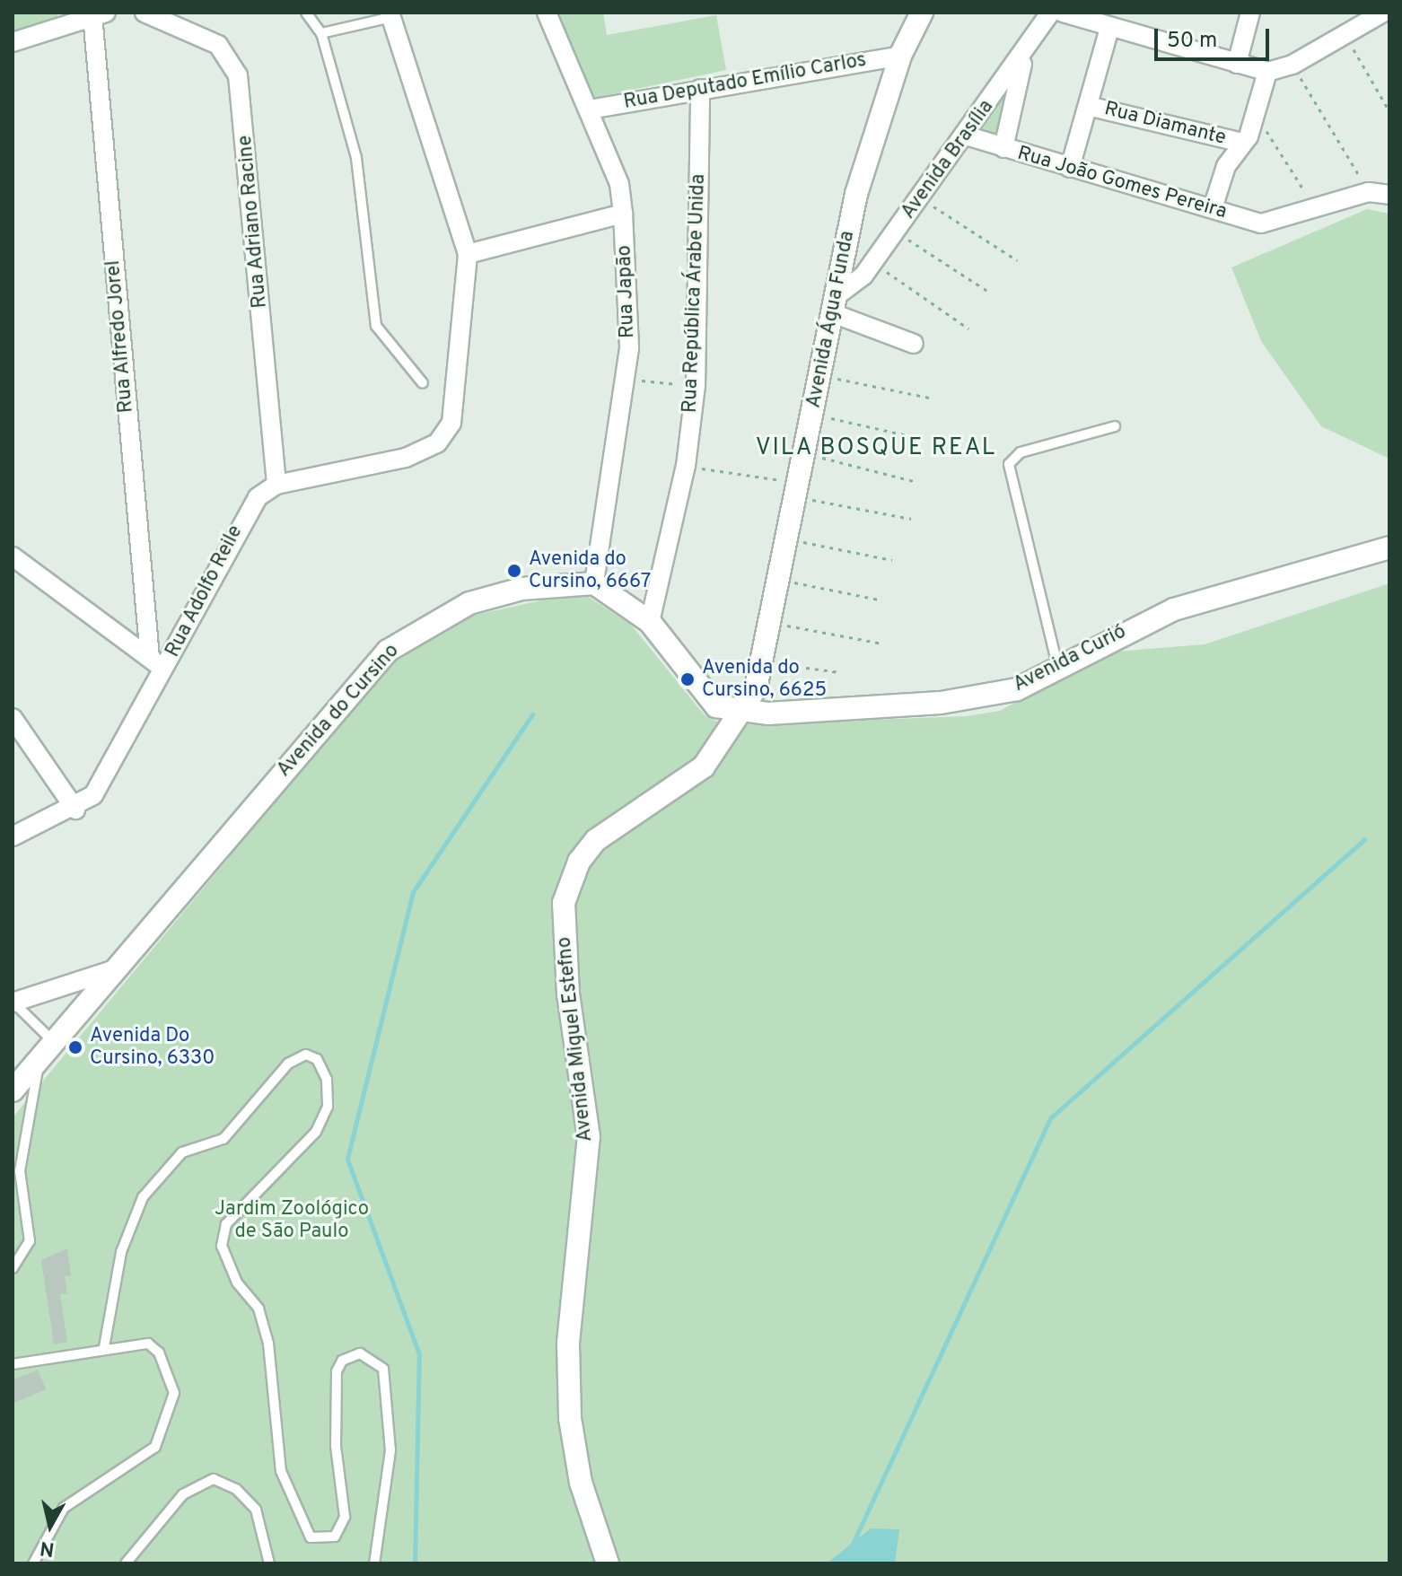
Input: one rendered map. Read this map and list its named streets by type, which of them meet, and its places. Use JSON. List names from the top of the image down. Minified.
{"streets":{"main road":["Avenida Água Funda","Avenida Curió","Avenida do Cursino","Avenida Miguel Estefno"],"street":["Rua Deputado Emílio Carlos","Rua Diamante","Avenida Brasília","Rua João Gomes Pereira","Rua Adriano Racine","Rua Japão","Rua República Árabe Unida","Rua Alfredo Jorel","Rua Adolfo Reile"]},"crossings":[["Rua Deputado Emílio Carlos","Rua Japão"],["Rua Deputado Emílio Carlos","Rua República Árabe Unida"],["Rua Deputado Emílio Carlos","Avenida Água Funda"],["Avenida Brasília","Rua João Gomes Pereira"],["Avenida Brasília","Avenida Água Funda"],["Rua Adriano Racine","Rua Adolfo Reile"],["Rua Japão","Avenida do Cursino"],["Avenida Água Funda","Avenida Curió"],["Avenida Água Funda","Avenida Miguel Estefno"],["Avenida Curió","Avenida Miguel Estefno"]],"districts":["VILA BOSQUE REAL"],"parks":["Jardim Zoológico de São Paulo"],"places":["Avenida do Cursino, 6667","Avenida do Cursino, 6625","Avenida Do Cursino, 6330"],"scale_bar":"50 m","north":"bottom"}
